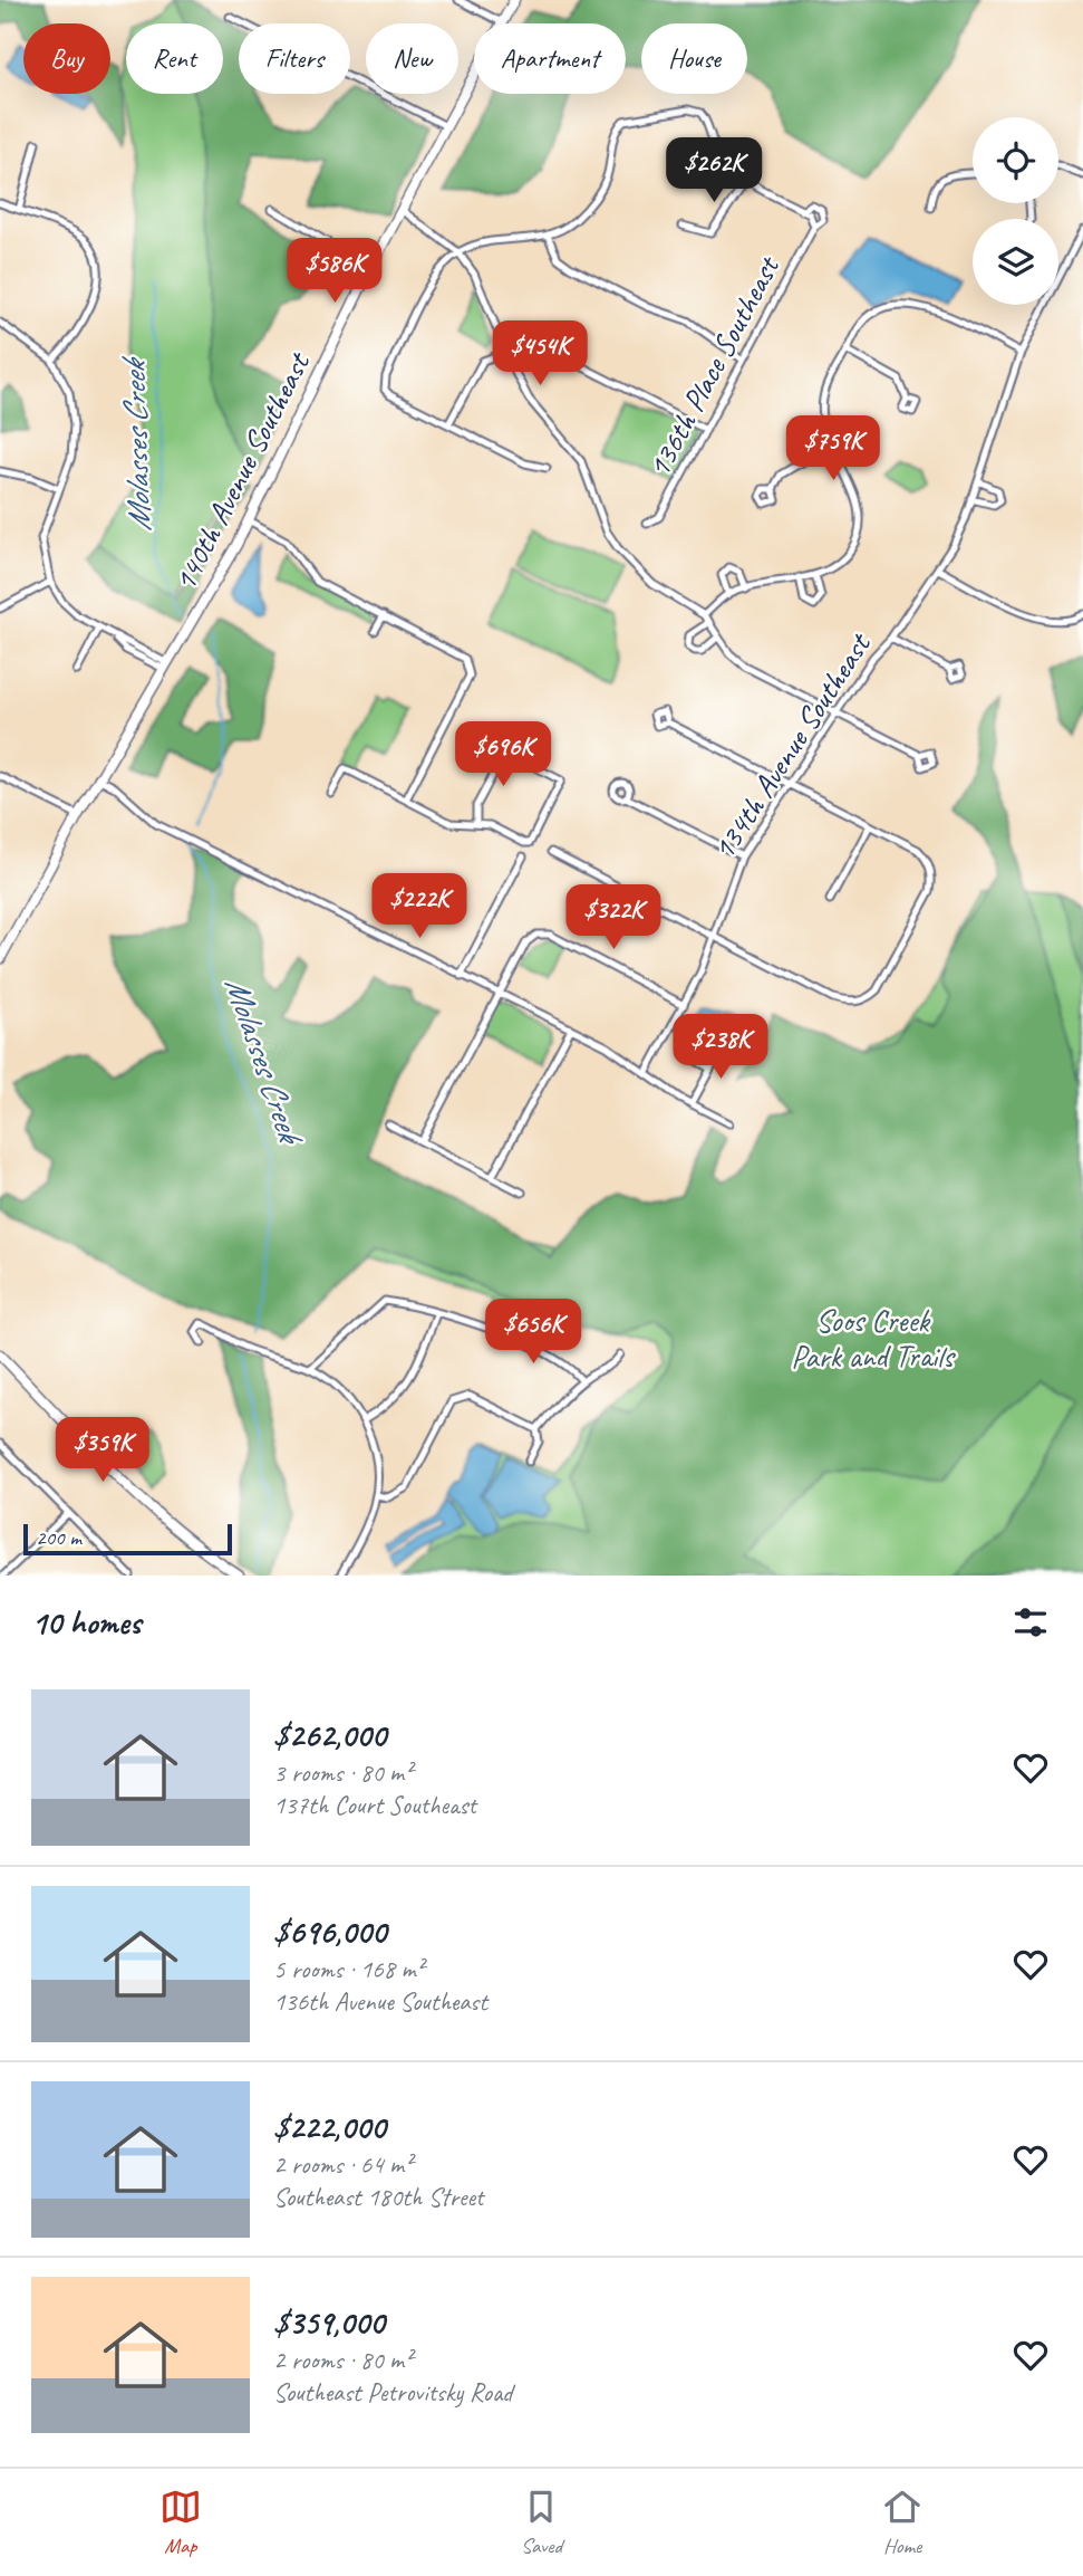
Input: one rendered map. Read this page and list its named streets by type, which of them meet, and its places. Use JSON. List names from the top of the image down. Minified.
{"streets":{"main road":["140th Avenue Southeast"],"street":["136th Place Southeast","134th Avenue Southeast"]},"water":["Molasses Creek"],"parks":["Soos Creek Park and Trails"],"scale_bar":"200 m","page":{"chip":["Buy","Rent","Filters","New","Apartment","House"],"price":["$262K","$586K","$454K","$759K","$696K","$222K","$322K","$238K","$656K","$359K"],"scale":"200 m","heading":"10 homes","list":[{"name":"$262,000","note":"3 rooms · 80 m² · 137th Court Southeast"},{"name":"$696,000","note":"5 rooms · 168 m² · 136th Avenue Southeast"},{"name":"$222,000","note":"2 rooms · 64 m² · Southeast 180th Street"},{"name":"$359,000","note":"2 rooms · 80 m² · Southeast Petrovitsky Road"}],"tabs":["Map","Saved","Home"]}}
